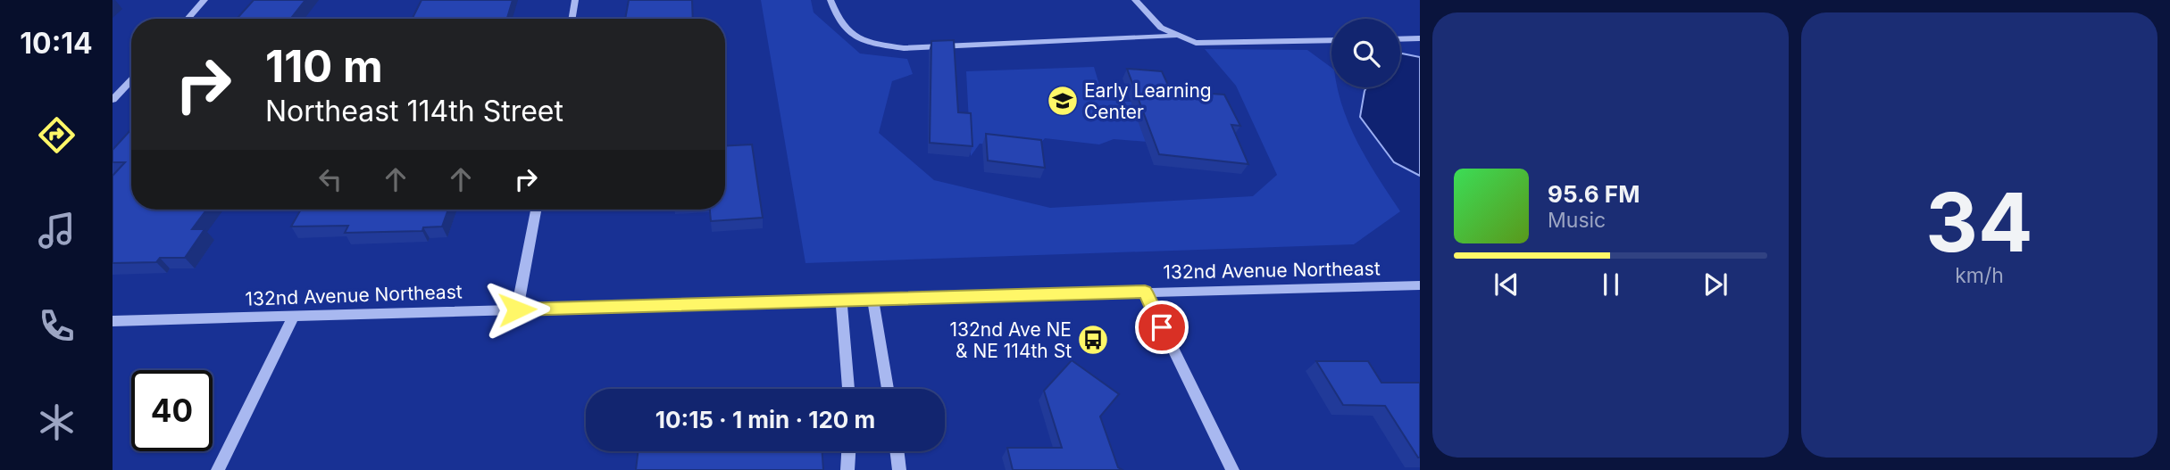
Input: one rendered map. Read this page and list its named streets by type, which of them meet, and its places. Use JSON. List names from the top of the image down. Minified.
{"streets":{"street":["132nd Avenue Northeast"]},"places":{"school or university":["Early Learning Center"],"bus stop":["132nd Ave NE & NE 114th St"]},"page":{"tabs":"10:14","tile":["34","km/h"],"turn":["110 m","Northeast 114th Street"],"song":["95.6 FM","Music"],"limit":"40","trip":"10:15 · 1 min · 120 m"}}
